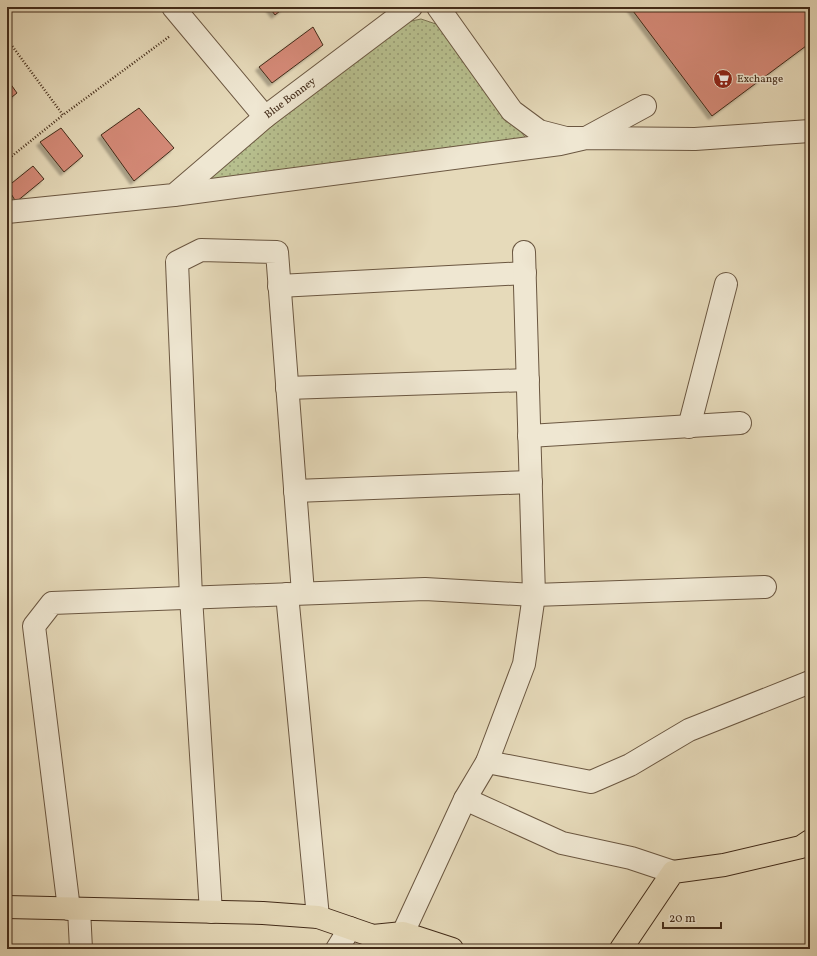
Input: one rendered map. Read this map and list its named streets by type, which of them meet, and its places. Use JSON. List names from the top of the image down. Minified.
{"streets":{"street":["Blue Bonney"]},"places":{"supermarket":["Exchange"]},"scale_bar":"20 m"}
